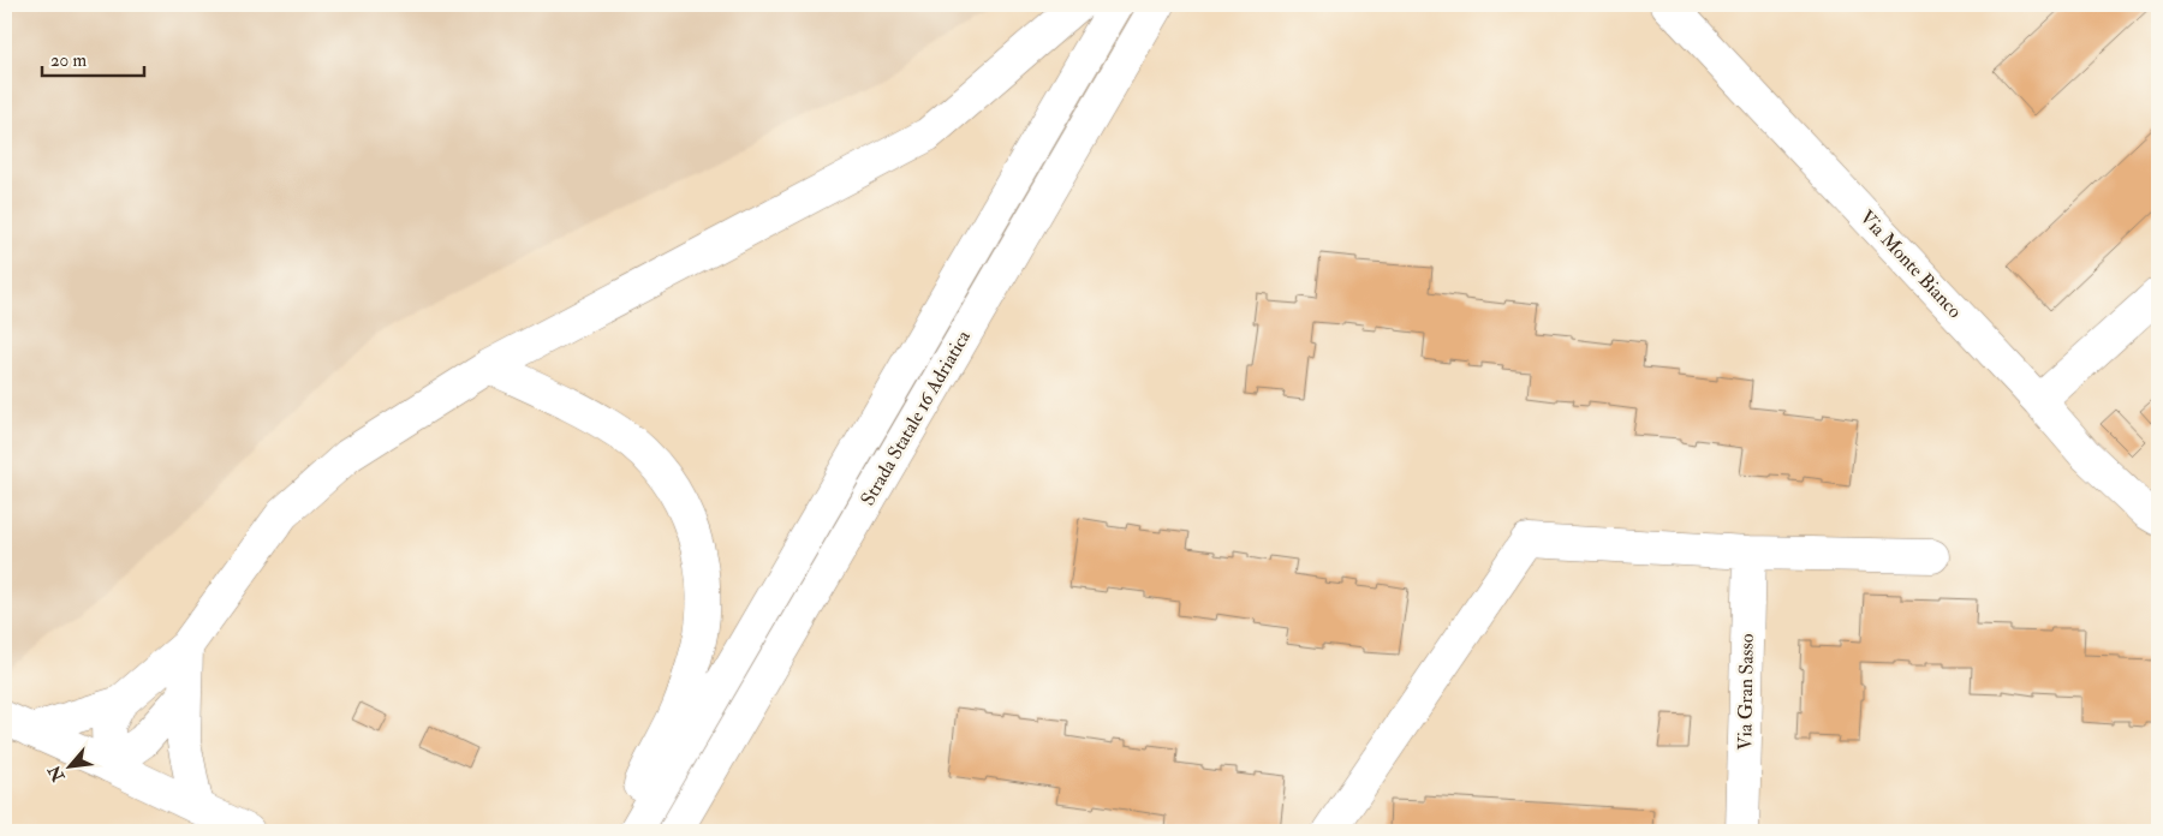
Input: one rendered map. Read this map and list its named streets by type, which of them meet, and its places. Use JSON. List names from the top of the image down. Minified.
{"streets":{"main road":["Via Monte Bianco","Strada Statale 16 Adriatica","Via Gran Sasso"]},"scale_bar":"20 m","north":"bottom left"}
